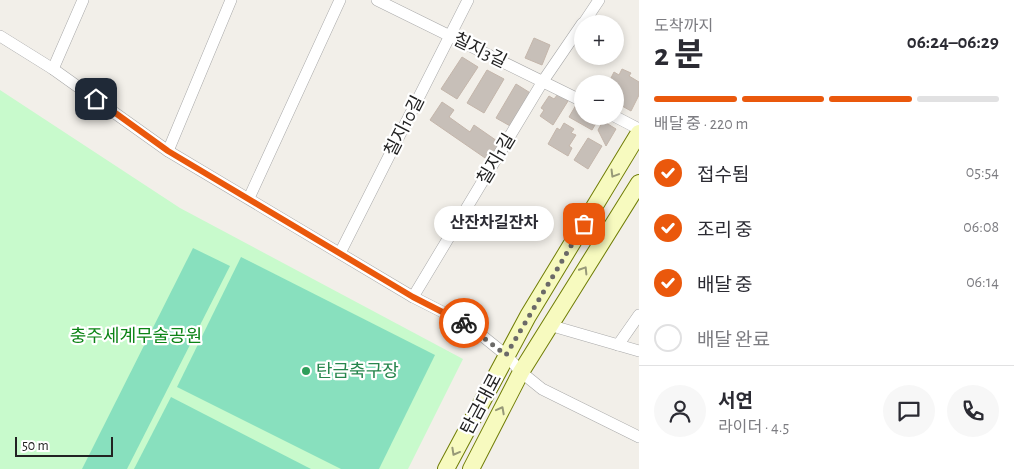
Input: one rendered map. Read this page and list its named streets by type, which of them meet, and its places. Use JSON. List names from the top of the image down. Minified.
{"streets":{"main road":["탄금대로"],"street":["칠지3길","칠지10길","칠지1길"]},"crossings":[["칠지3길","칠지10길"],["칠지3길","칠지1길"]],"parks":["충주세계무술공원"],"places":["산잔차길잔차","탄금축구장"],"scale_bar":"50 m","page":{"heading":["2 분","도착까지","06:24–06:29"],"panel":["서연","라이더 · 4.5"],"map_buttons":["+","−"],"bar":"배달 중 · 220 m","list":[["접수됨","05:54"],["조리 중","06:08"],["배달 중","06:14"],"배달 완료"],"bubble":"산잔차길잔차","scale":"50 m"}}
